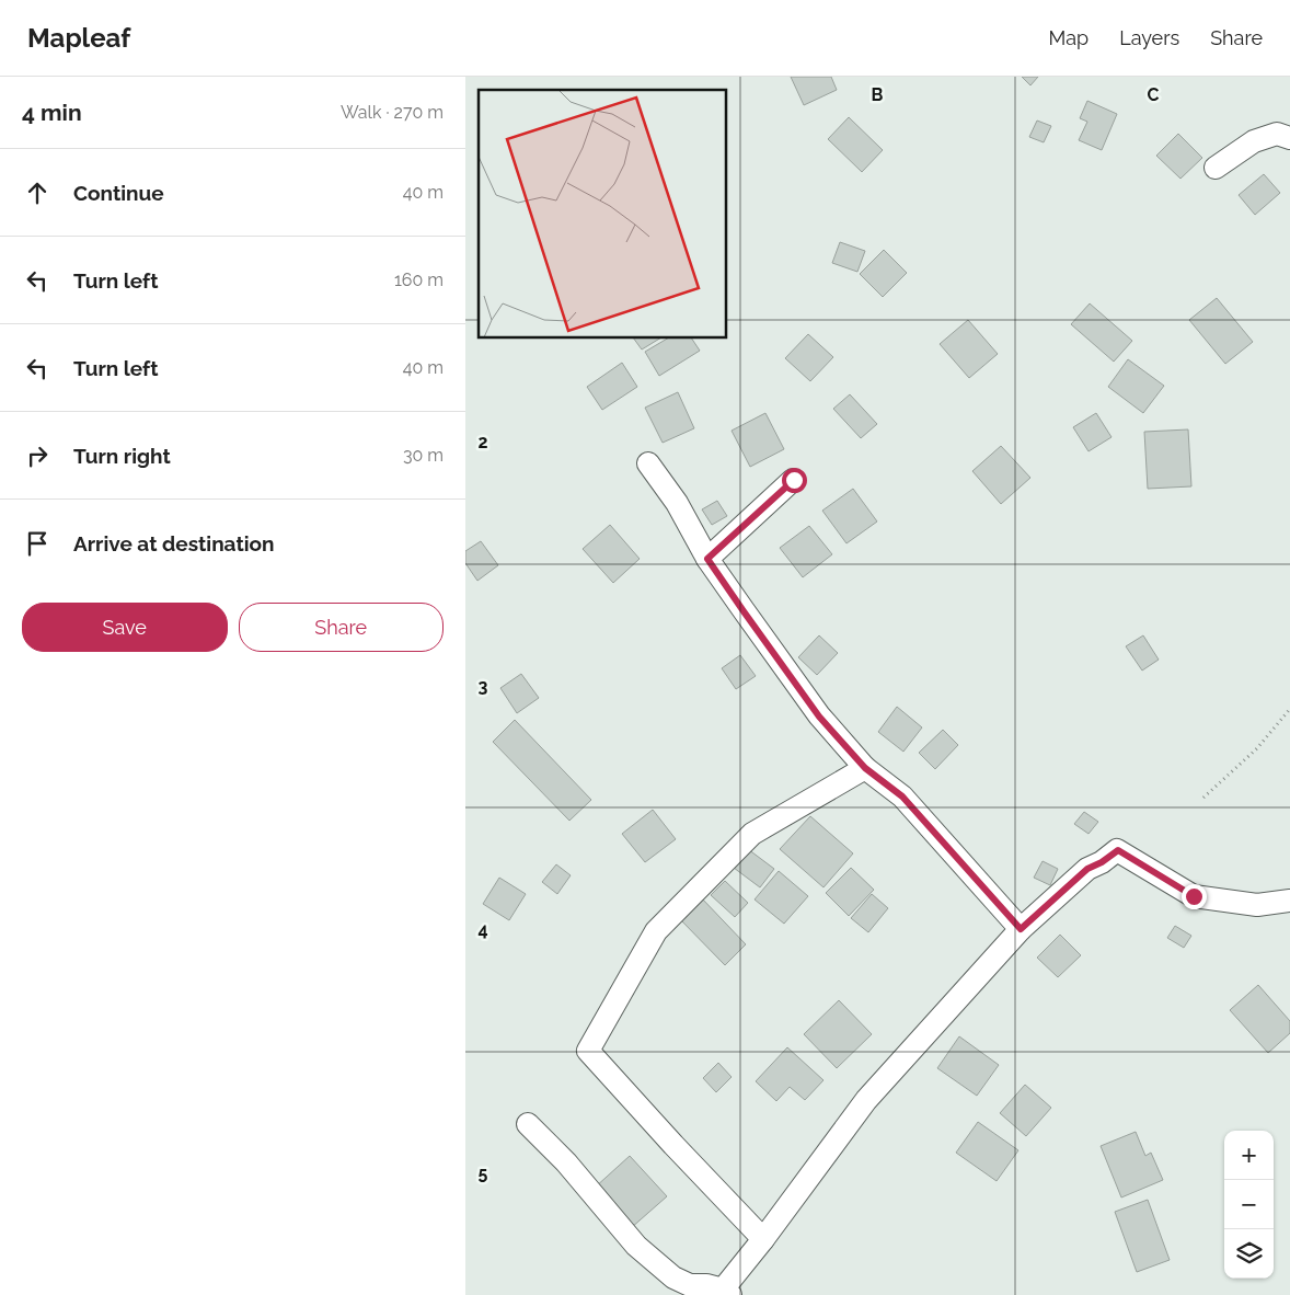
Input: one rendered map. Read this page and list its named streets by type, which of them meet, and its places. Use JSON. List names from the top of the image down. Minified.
{"page":{"header":"Mapleaf","nav":["Map","Layers","Share"],"heading":["4 min","Walk · 270 m"],"list":[["Continue","40 m"],["Turn left","160 m"],["Turn left","40 m"],["Turn right","30 m"],"Arrive at destination"],"buttons":["Save","Share"],"map_buttons":["+","−"]},"grid":{"columns":["B","C"],"rows":["2","3","4","5"]}}
